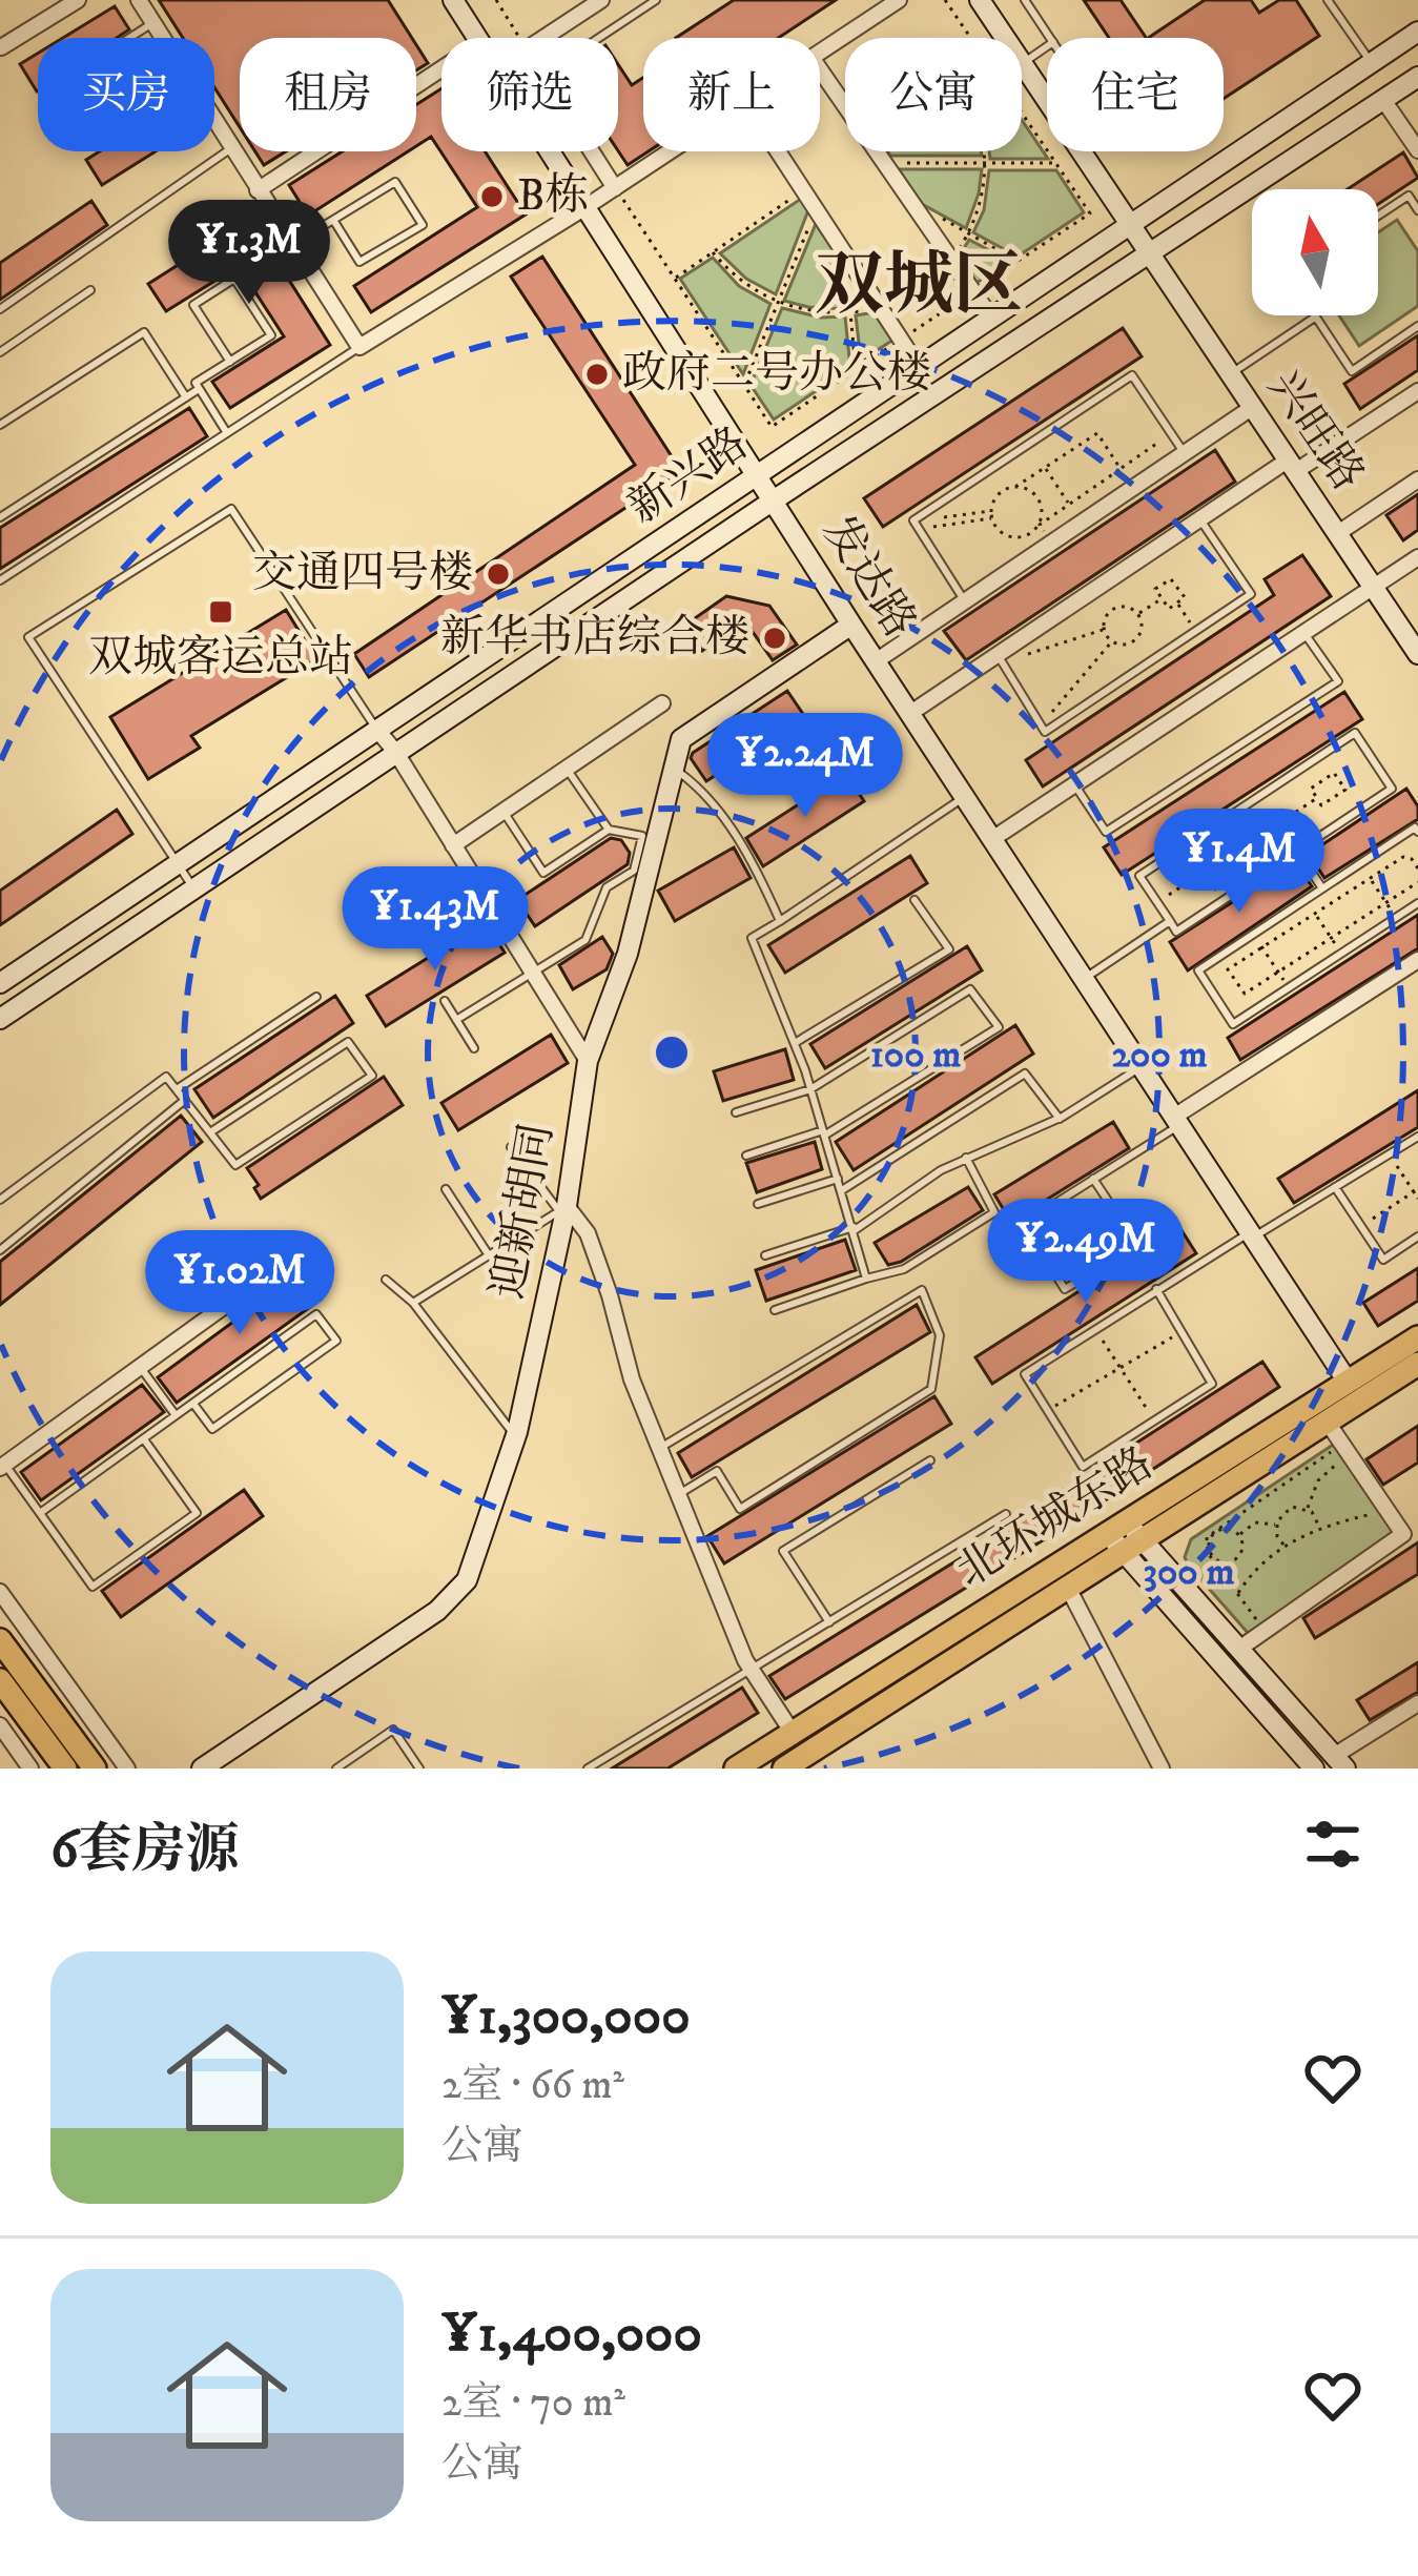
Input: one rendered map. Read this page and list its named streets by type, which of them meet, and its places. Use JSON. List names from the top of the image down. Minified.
{"streets":{"main road":["兴旺路","新兴路","发达路","迎新胡同","北环城东路"]},"crossings":[["兴旺路","新兴路"],["新兴路","发达路"],["发达路","迎新胡同"],["发达路","北环城东路"]],"districts":["双城区"],"places":{"other":["B栋","政府二号办公楼","交通四号楼","新华书店综合楼"],"transit":["双城客运总站"]},"north":"top","page":{"chip":["买房","租房","筛选","新上","公寓","住宅"],"price":["¥1.3M","¥2.24M","¥1.4M","¥1.43M","¥2.49M","¥1.02M"],"heading":"6套房源","list":[{"name":"¥1,300,000","note":"2室 · 66 m² · 公寓"},{"name":"¥1,400,000","note":"2室 · 70 m² · 公寓"}]},"rings":["100 m","200 m","300 m"]}
